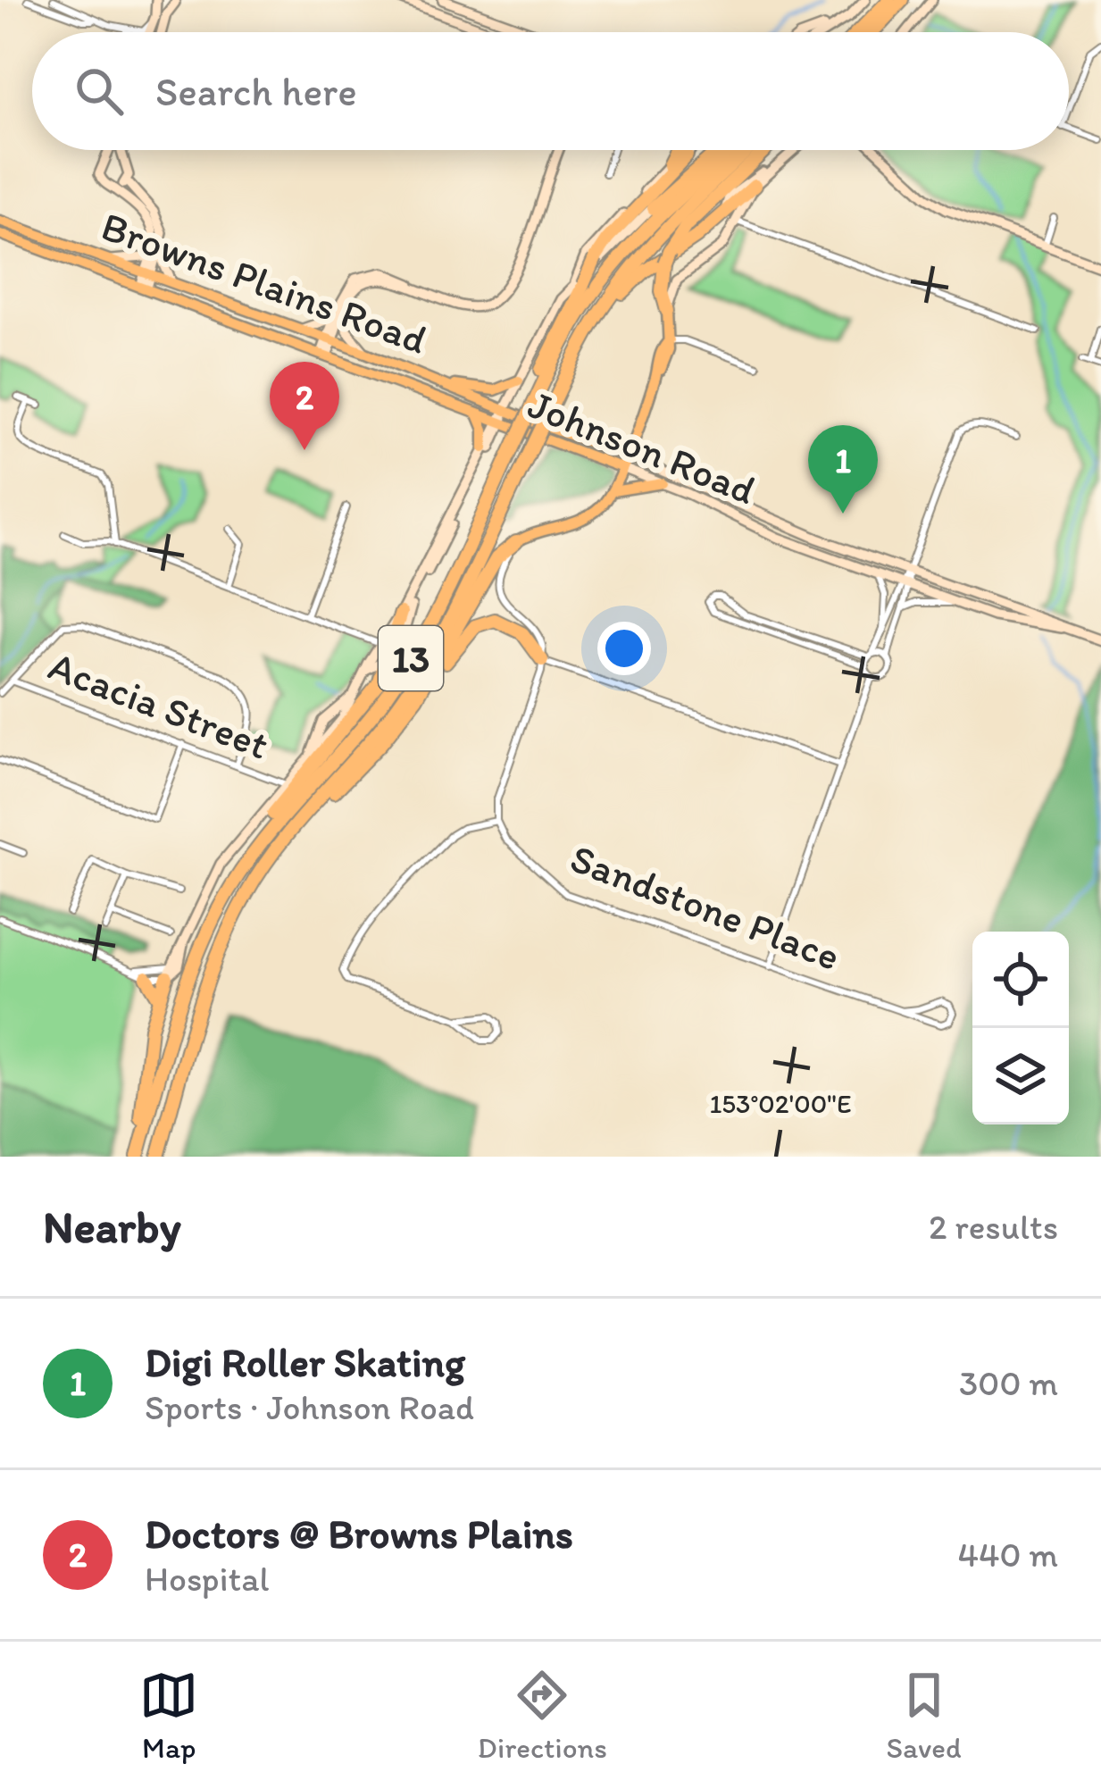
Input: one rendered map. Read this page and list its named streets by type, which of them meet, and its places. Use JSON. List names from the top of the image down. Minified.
{"streets":{"highway":["13"],"main road":["Browns Plains Road","Johnson Road"],"street":["Acacia Street","Sandstone Place"]},"crossings":[["Browns Plains Road","Johnson Road"]],"page":{"search":"Search here","pins":["2","1"],"heading":["Nearby","2 results"],"list":[{"mark":"1","name":"Digi Roller Skating","note":"Sports · Johnson Road","value":"300 m"},{"mark":"2","name":"Doctors @ Browns Plains","note":"Hospital","value":"440 m"}],"nav":["Map","Directions","Saved"]},"coordinates":["153°02'00\"E"]}
